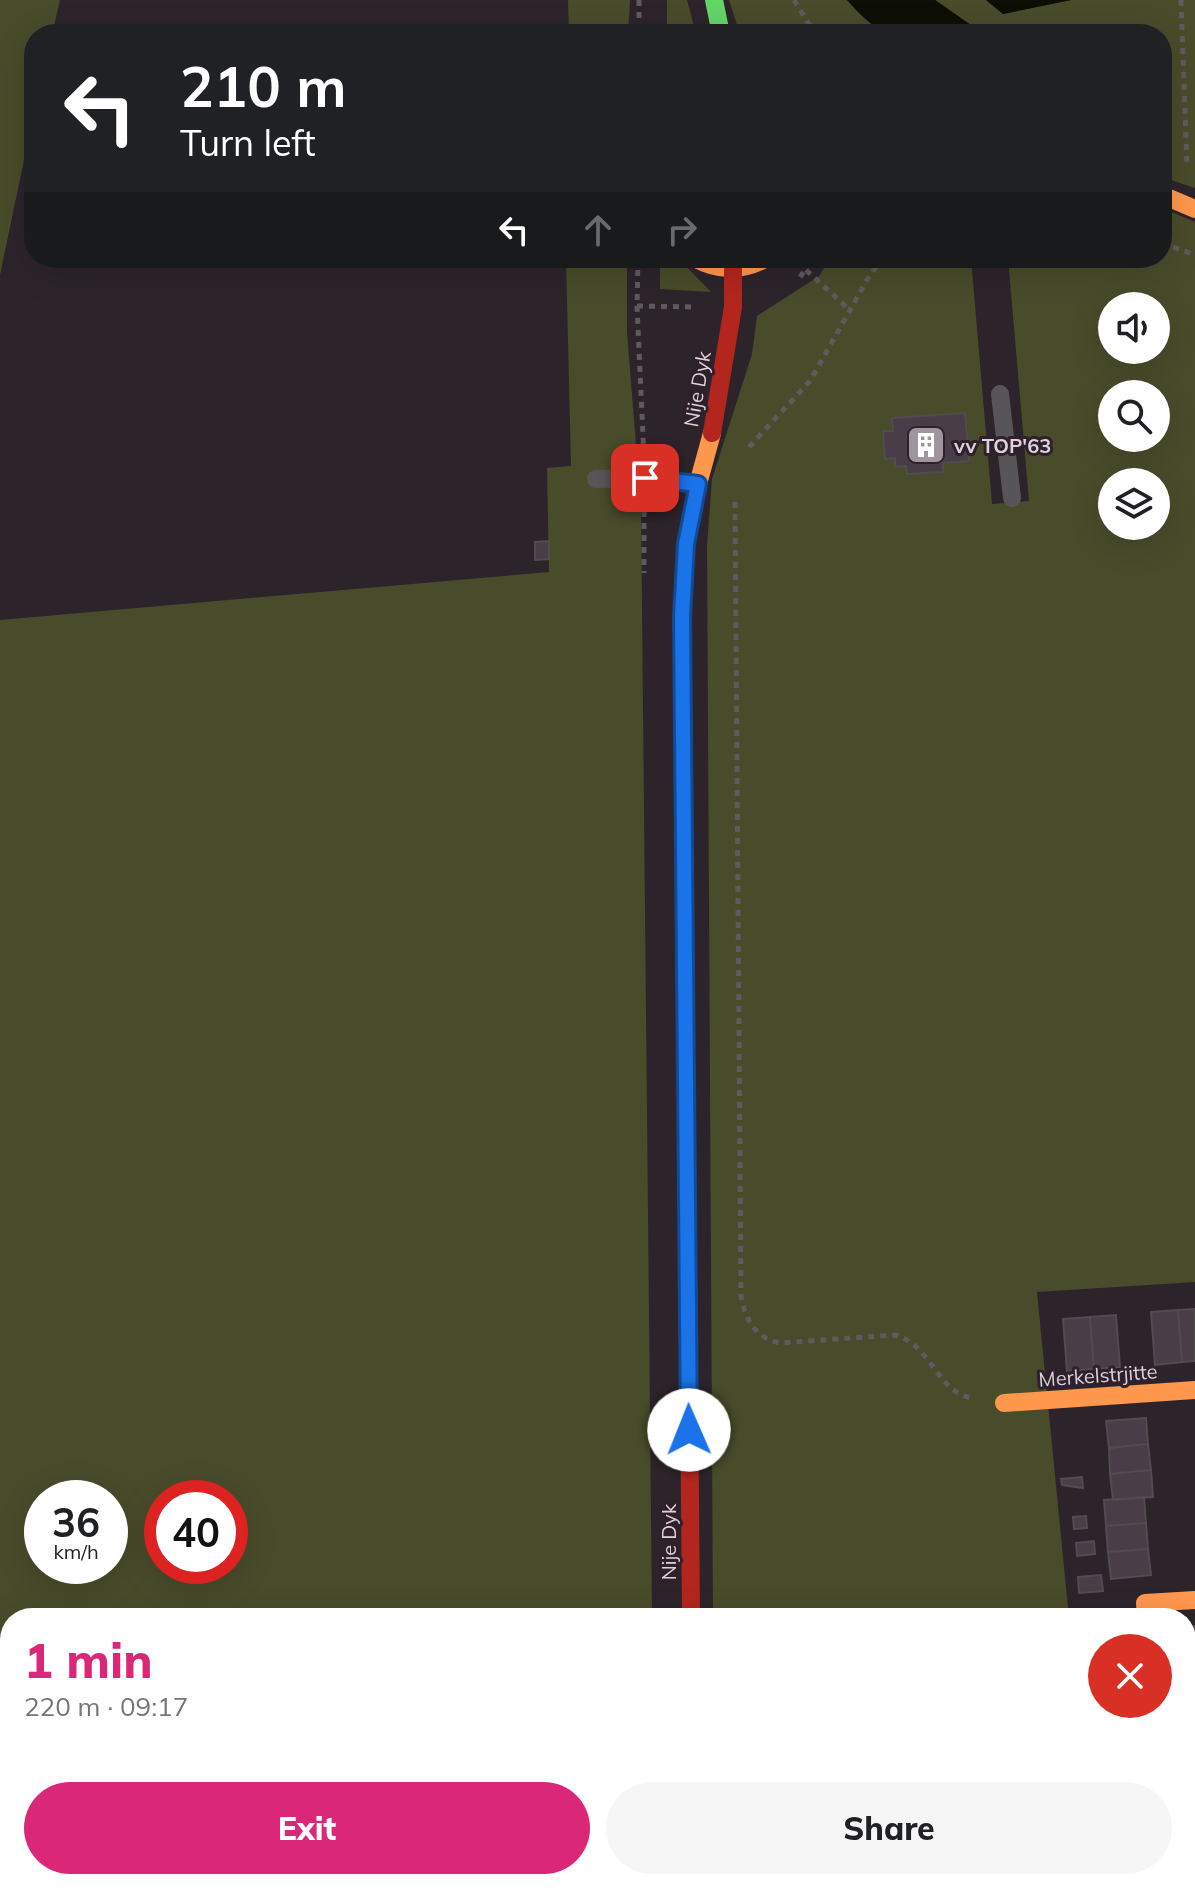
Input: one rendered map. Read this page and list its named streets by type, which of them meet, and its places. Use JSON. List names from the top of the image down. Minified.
{"streets":{"street":["Nije Dyk","Merkelstrjitte"]},"places":{"building":["vv TOP'63"]},"page":{"turn":["210 m","Turn left"],"speed":"36 km/h","limit":"40","heading":["1 min","220 m · 09:17"],"buttons":["Exit","Share"]}}
